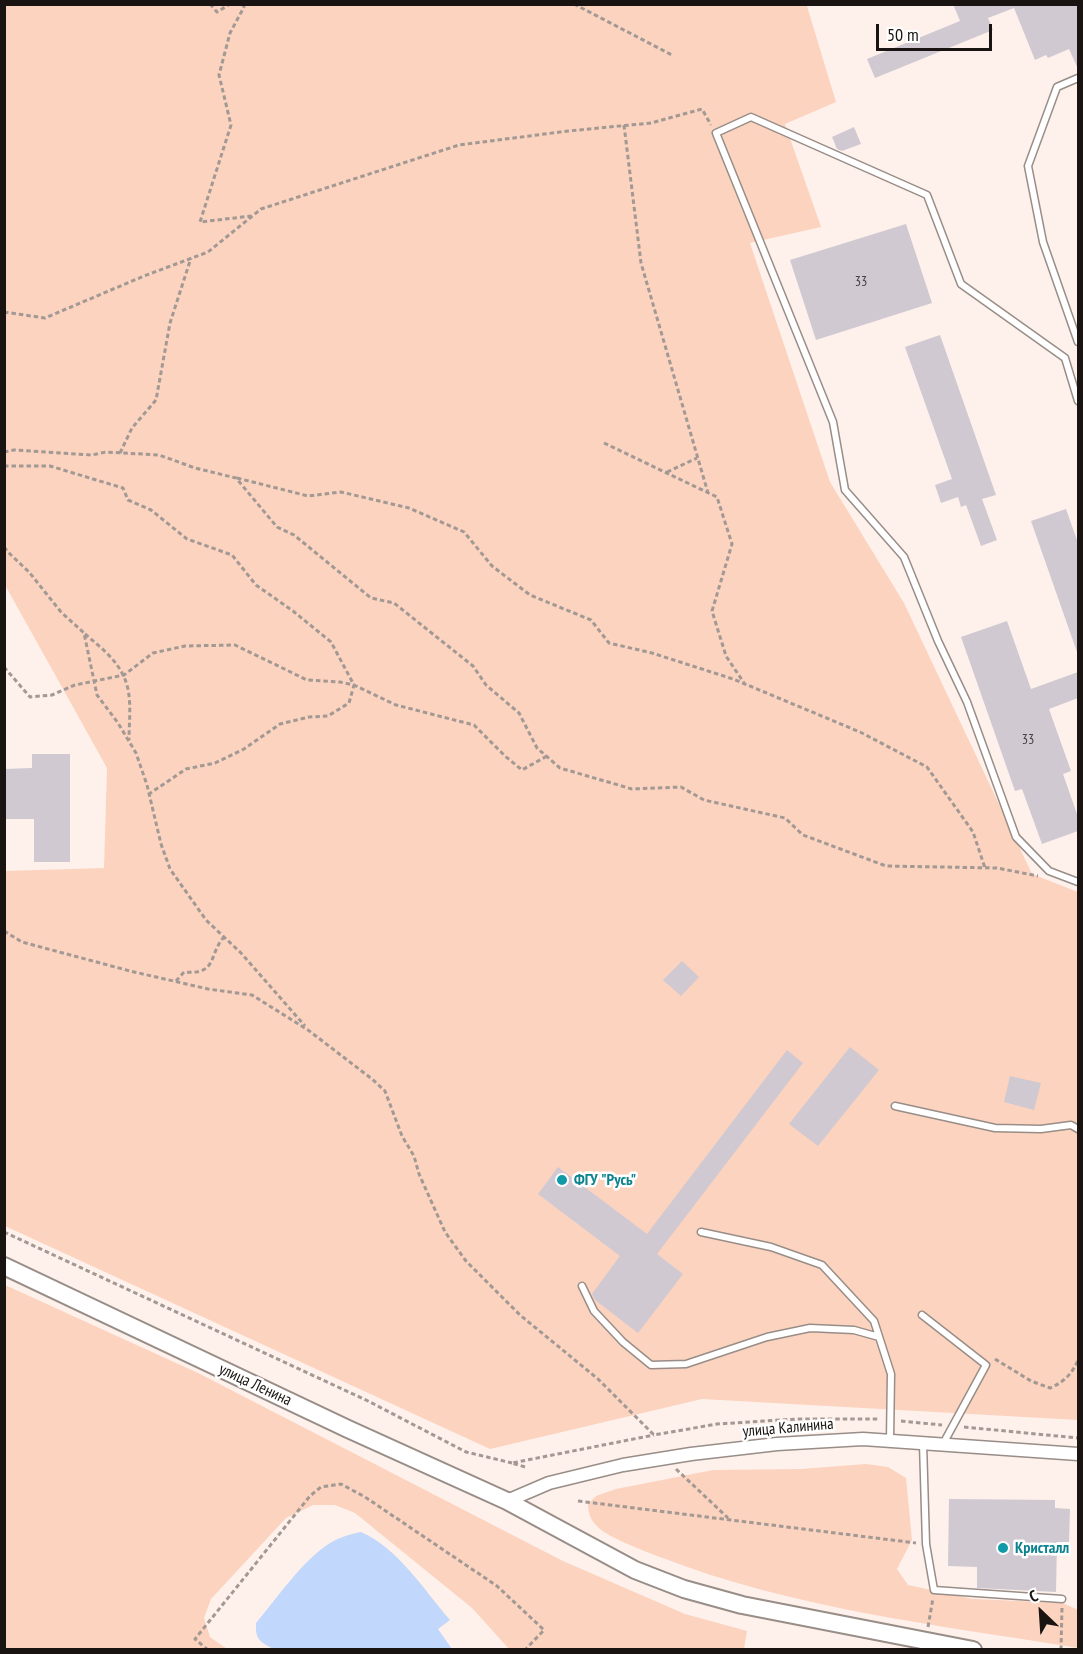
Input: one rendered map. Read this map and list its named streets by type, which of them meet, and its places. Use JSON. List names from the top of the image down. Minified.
{"streets":{"main road":["улица Ленина"],"street":["улица Калинина"]},"crossings":[["улица Ленина","улица Калинина"]],"places":["ФГУ \"Русь\"","Кристалл"],"house_numbers":["33","33"],"scale_bar":"50 m","north":"top left"}
